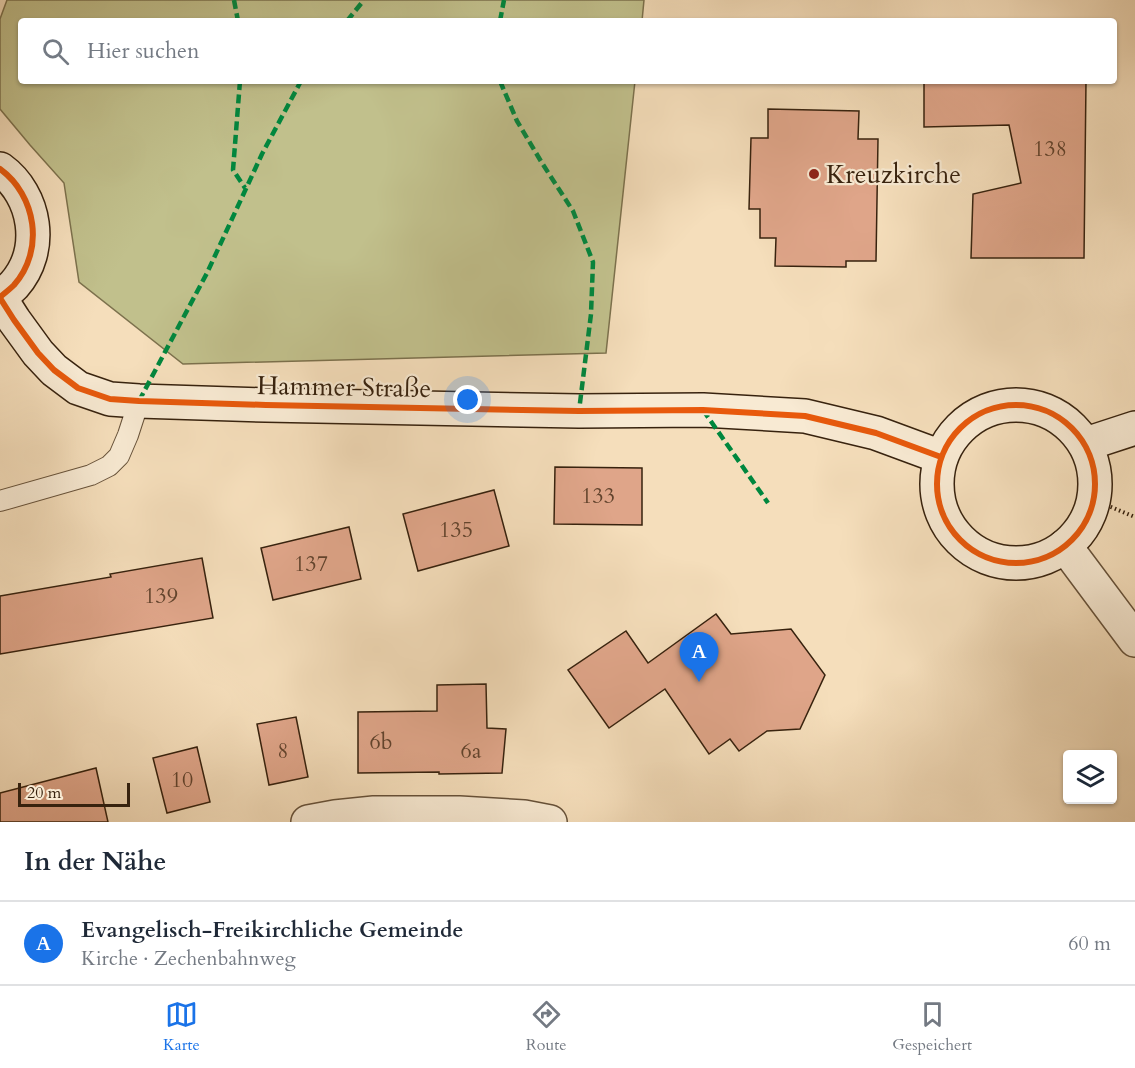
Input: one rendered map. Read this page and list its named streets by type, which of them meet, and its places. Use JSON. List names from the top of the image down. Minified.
{"streets":{"main road":["Hammer Straße"]},"places":["Kreuzkirche"],"house_numbers":["138","133","135","137","139","6b","8","6a","10"],"scale_bar":"20 m","page":{"search":"Hier suchen","pins":"A","scale":"20 m","heading":"In der Nähe","list":[{"mark":"A","name":"Evangelisch-Freikirchliche Gemeinde","note":"Kirche · Zechenbahnweg","value":"60 m"}],"nav":["Karte","Route","Gespeichert"]}}
